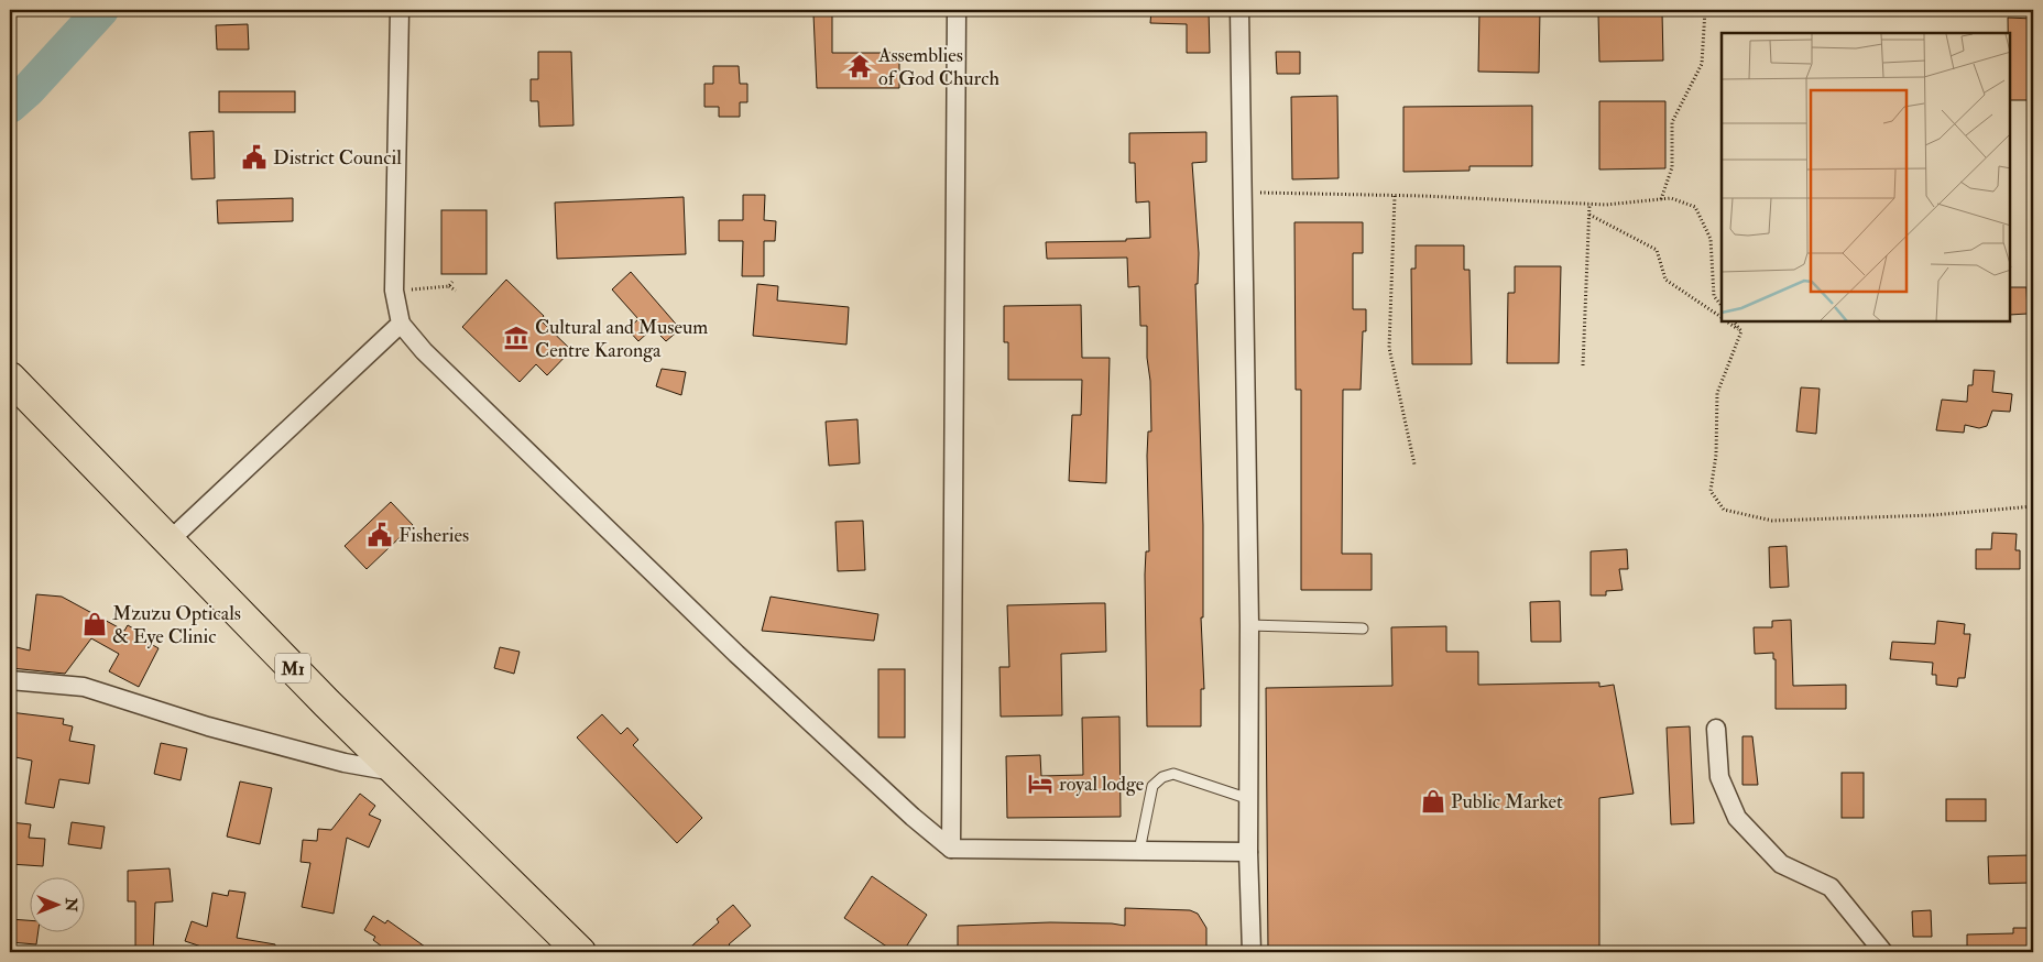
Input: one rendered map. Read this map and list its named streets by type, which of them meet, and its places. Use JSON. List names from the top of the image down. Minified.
{"streets":{"highway":["M1"]},"places":{"temple":["Assemblies of God Church"],"public building":["District Council","Fisheries"],"museum":["Cultural and Museum Centre Karonga"],"shop":["Mzuzu Opticals & Eye Clinic","Public Market"],"hotel":["royal lodge"]},"north":"right"}
